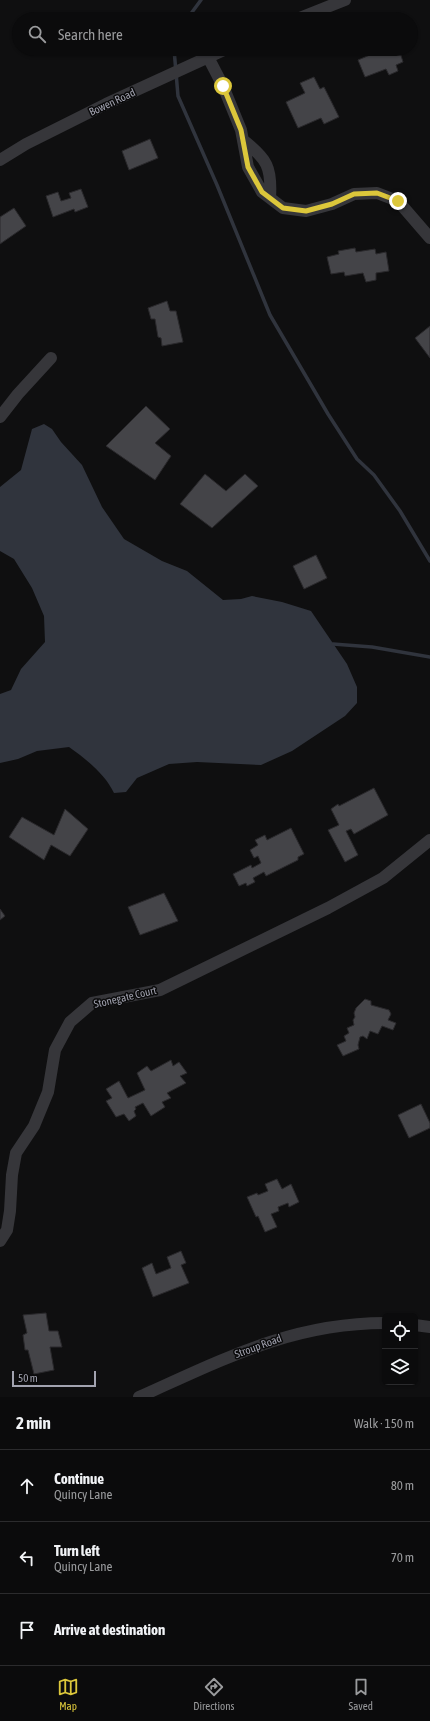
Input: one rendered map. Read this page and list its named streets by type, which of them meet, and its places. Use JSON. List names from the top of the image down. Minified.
{"streets":{"street":["Bowen Road","Stonegate Court","Stroup Road"]},"scale_bar":"50 m","page":{"search":"Search here","scale":"50 m","heading":["2 min","Walk · 150 m"],"list":[["Continue","Quincy Lane","80 m"],["Turn left","Quincy Lane","70 m"],"Arrive at destination"],"nav":["Map","Directions","Saved"]}}
